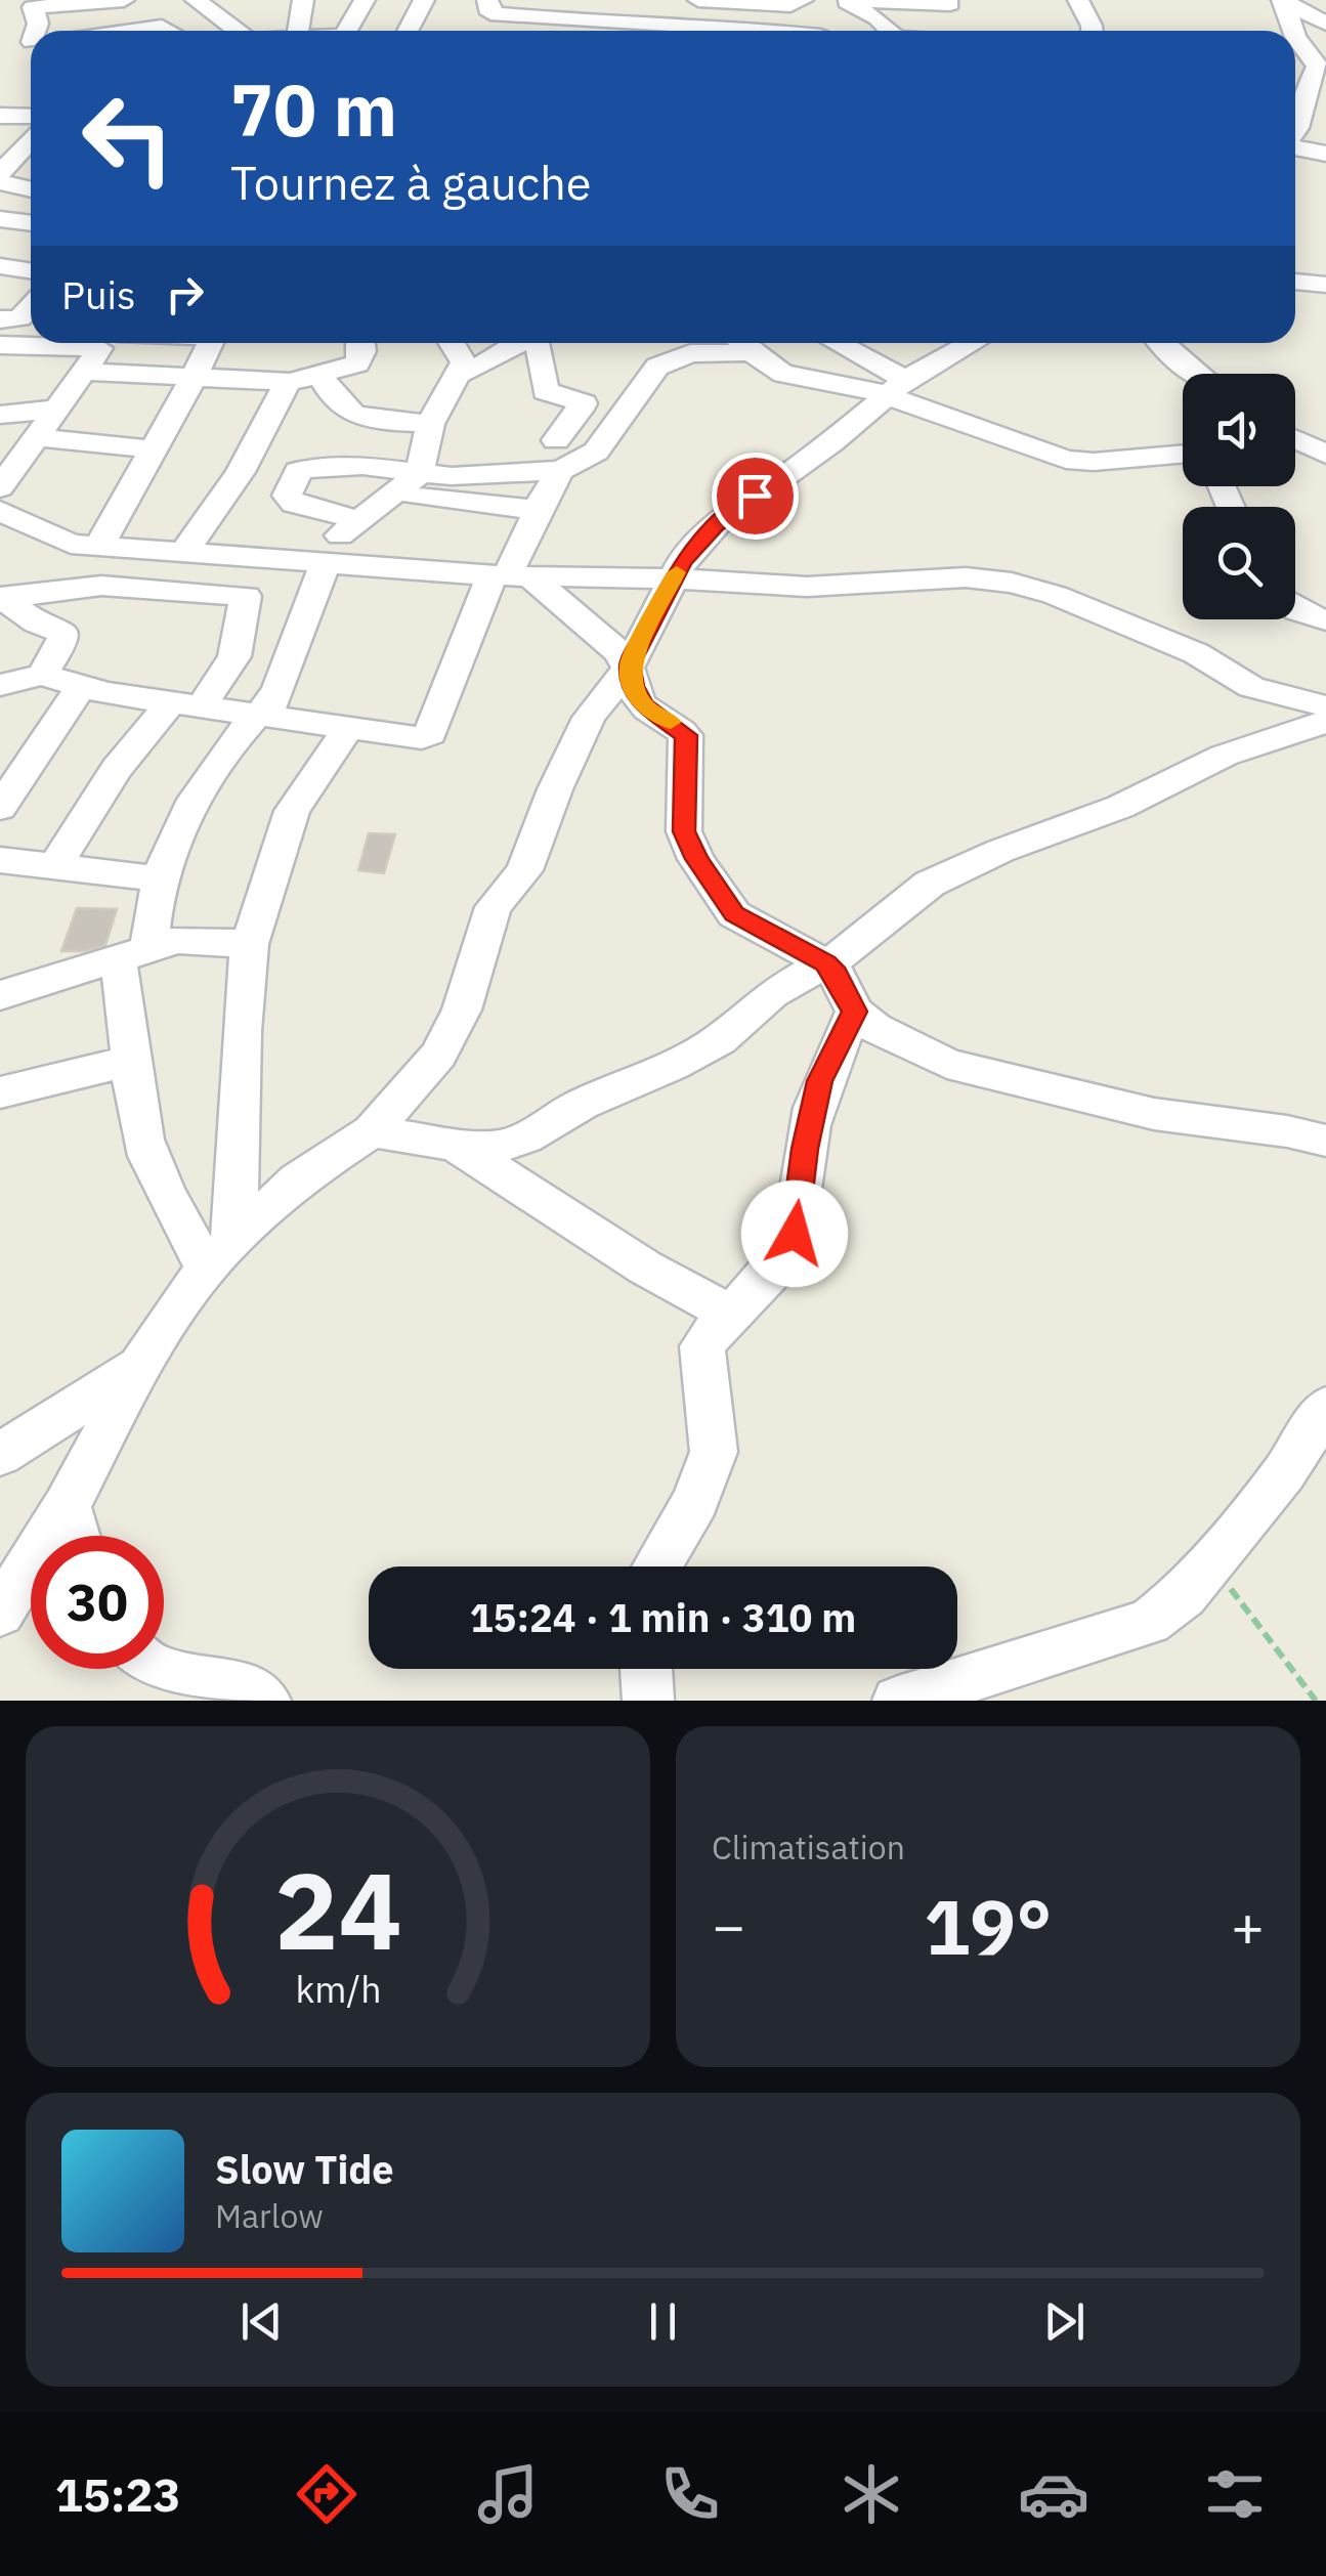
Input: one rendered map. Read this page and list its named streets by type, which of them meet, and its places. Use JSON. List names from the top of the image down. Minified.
{"page":{"turn":["70 m","Tournez à gauche"],"then":"Puis","limit":"30","trip":"15:24 · 1 min · 310 m","tile":"Climatisation","heat":["−","19°","+"],"song":["Slow Tide","Marlow"],"tabs":"15:23","gauge":["24","km/h"]}}
